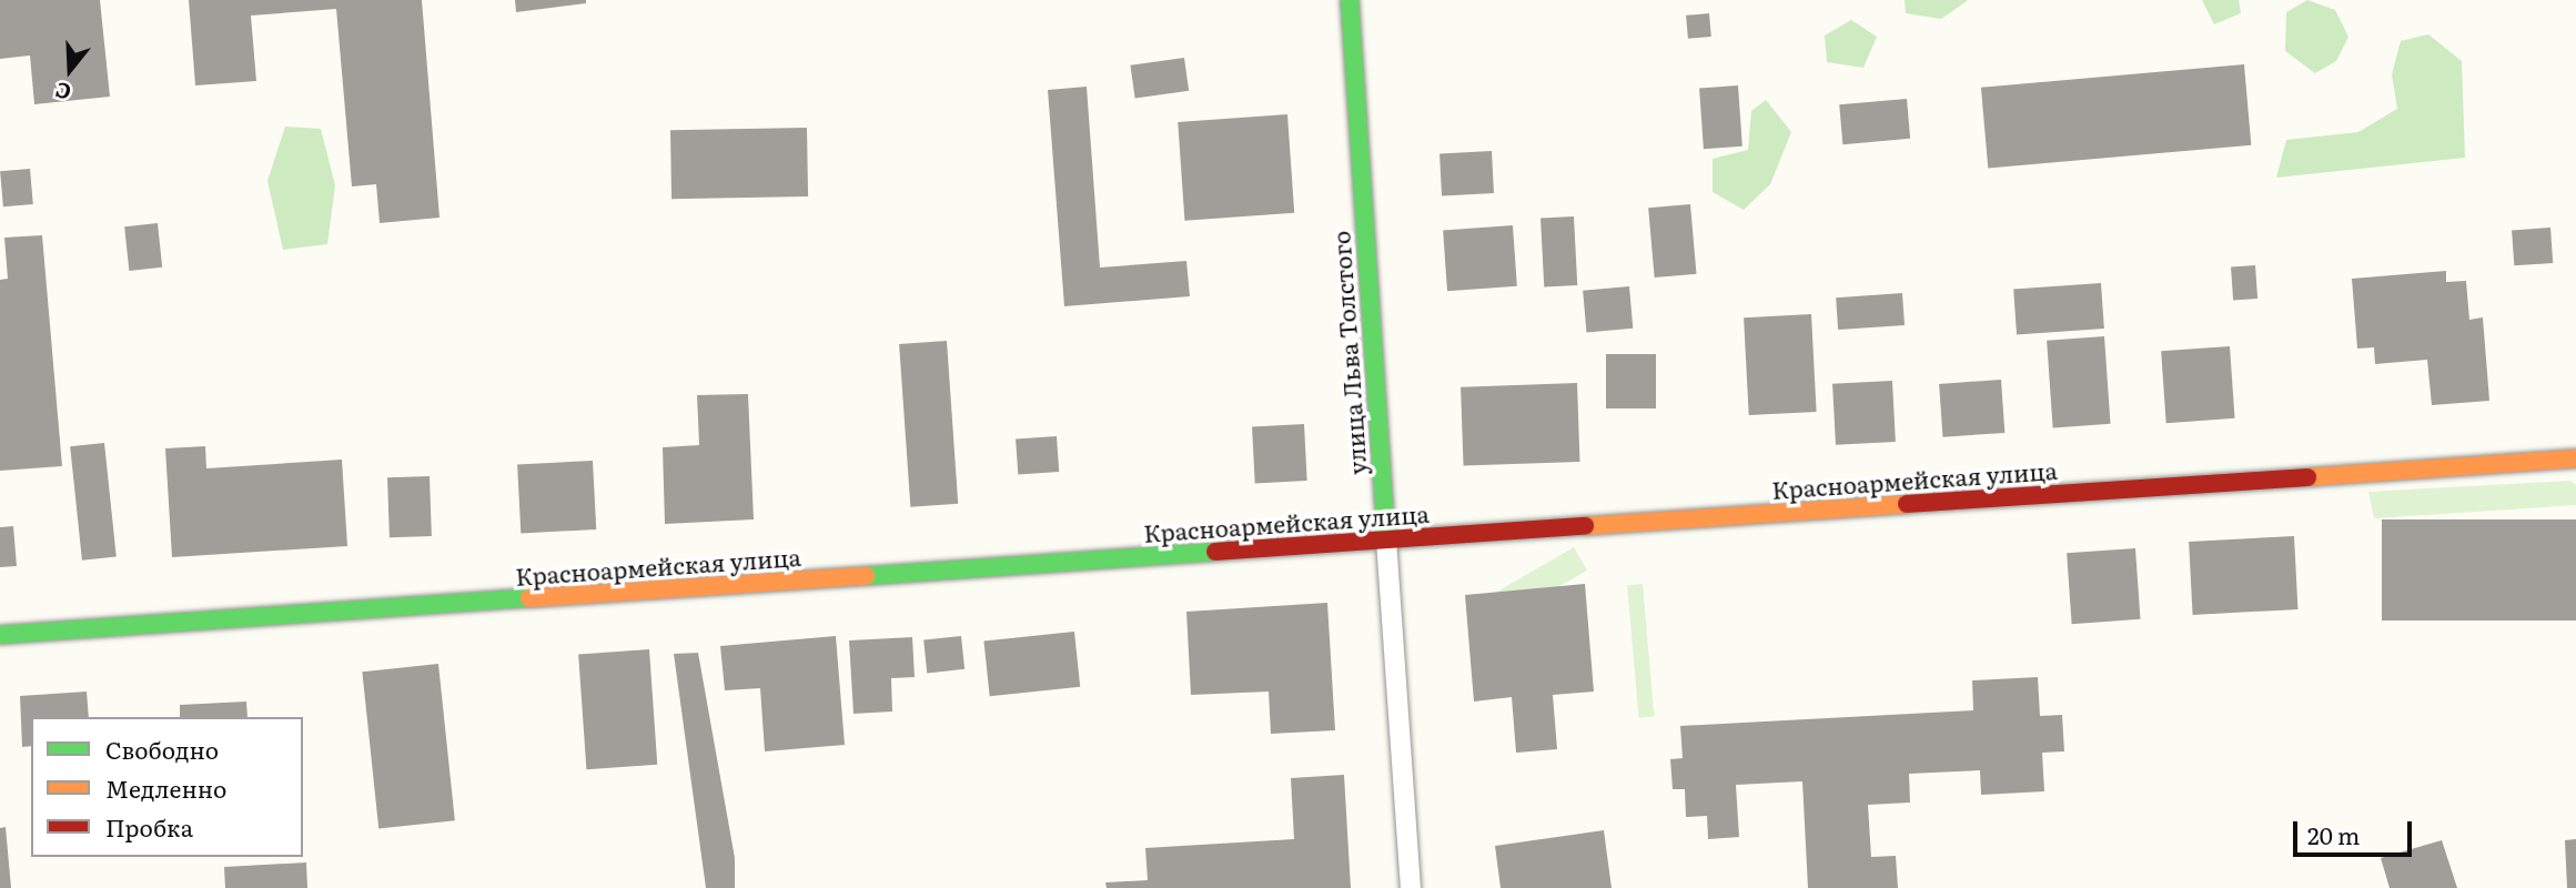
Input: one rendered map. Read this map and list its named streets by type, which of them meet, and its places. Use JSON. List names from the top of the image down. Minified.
{"streets":{"street":["улица Льва Толстого","Красноармейская улица"]},"crossings":[["улица Льва Толстого","Красноармейская улица"]],"legend":["Свободно","Медленно","Пробка"],"scale_bar":"20 m","north":"bottom"}
